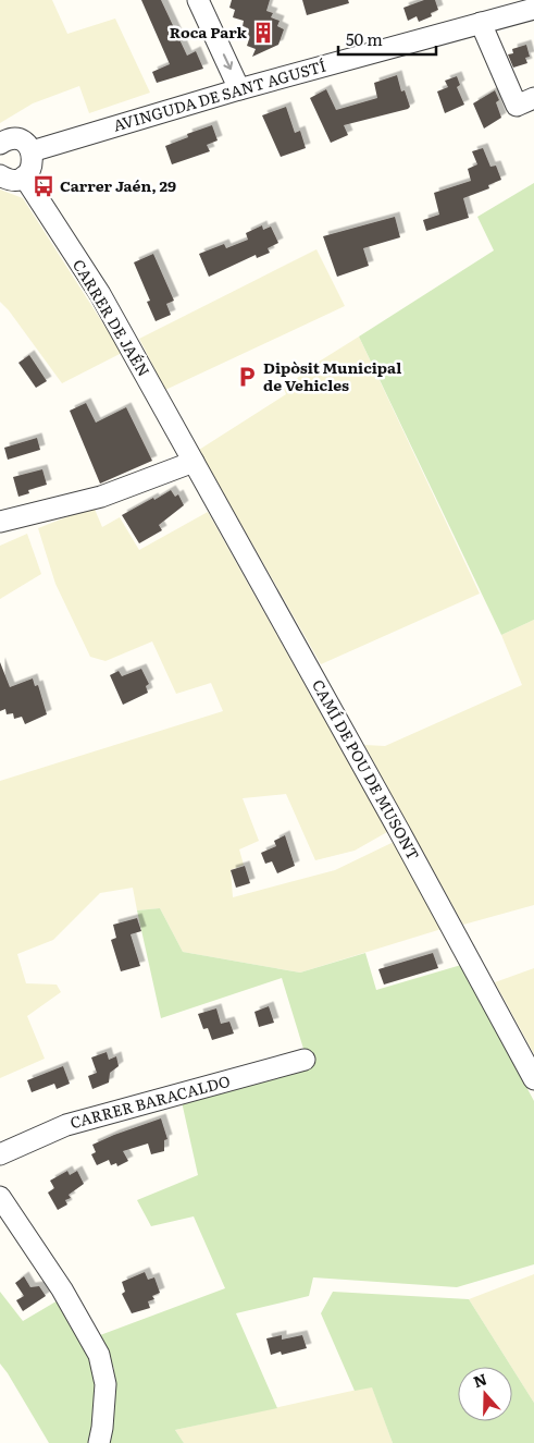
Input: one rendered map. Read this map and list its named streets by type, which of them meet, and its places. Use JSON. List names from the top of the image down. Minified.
{"streets":{"street":["AVINGUDA DE SANT AGUSTÍ","CARRER DE JAÉN","CAMÍ DE POU DE MUSONT","CARRER BARACALDO"]},"crossings":[["CARRER DE JAÉN","CAMÍ DE POU DE MUSONT"]],"places":{"building":["Roca Park"],"bus stop":["Carrer Jaén, 29"],"parking":["Dipòsit Municipal de Vehicles"]},"scale_bar":"50 m","north":"top"}
